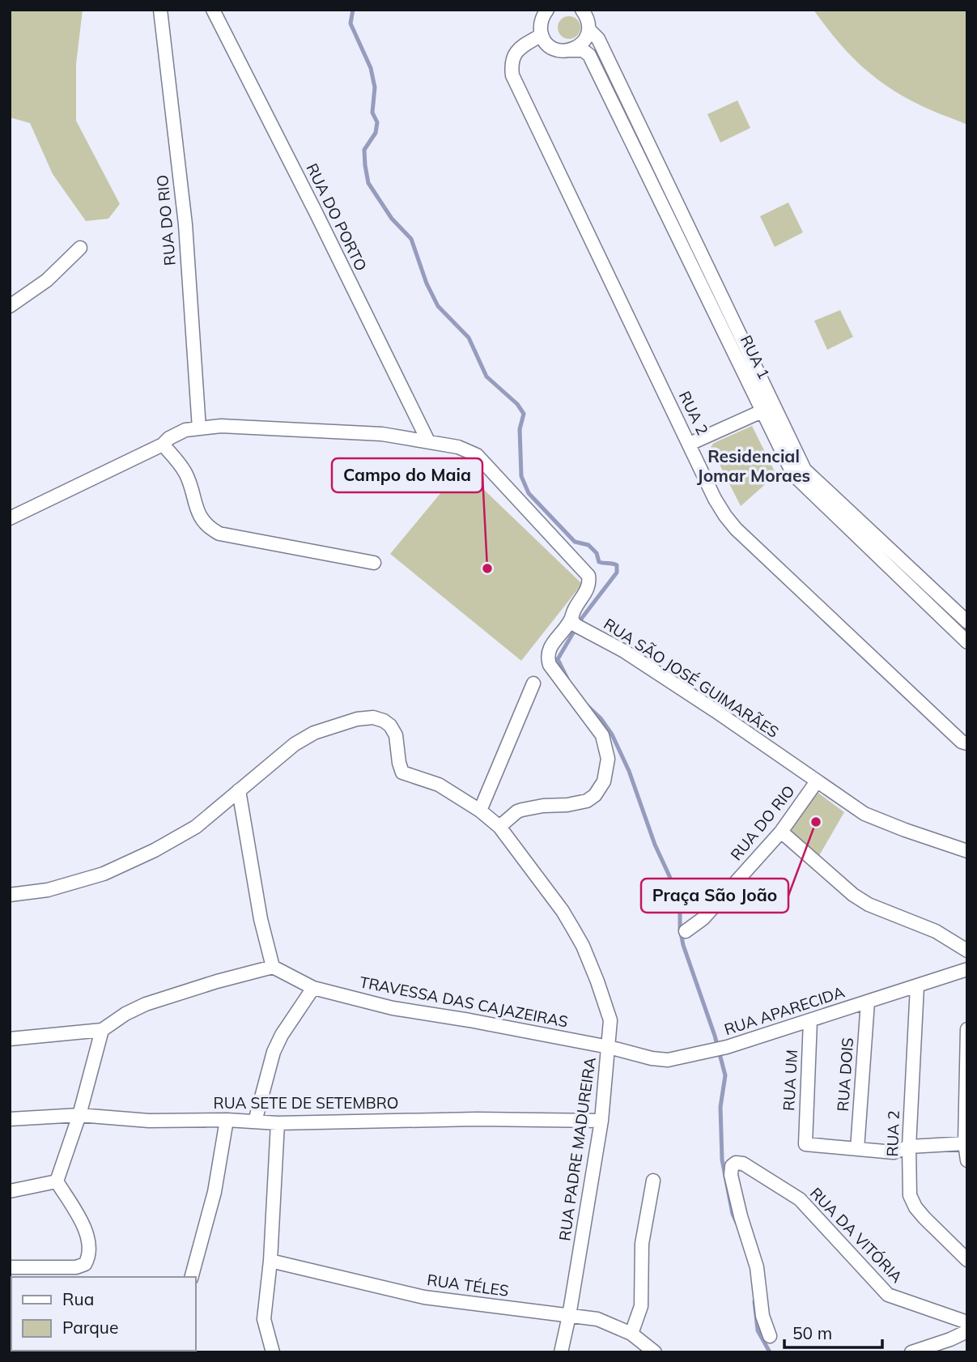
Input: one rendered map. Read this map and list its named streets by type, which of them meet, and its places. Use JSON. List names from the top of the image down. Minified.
{"streets":{"street":["RUA DO PORTO","RUA DO RIO","RUA 1","RUA 2","RUA SÃO JOSÉ GUIMARÃES","TRAVESSA DAS CAJAZEIRAS","RUA APARECIDA","RUA DOIS","RUA UM","RUA SETE DE SETEMBRO","RUA PADRE MADUREIRA","RUA DA VITÓRIA","RUA TÉLES"]},"crossings":[["RUA DO RIO","RUA SÃO JOSÉ GUIMARÃES"],["RUA 1","RUA 2"],["RUA 2","RUA APARECIDA"],["TRAVESSA DAS CAJAZEIRAS","RUA APARECIDA"],["TRAVESSA DAS CAJAZEIRAS","RUA PADRE MADUREIRA"],["RUA APARECIDA","RUA DOIS"],["RUA APARECIDA","RUA UM"],["RUA APARECIDA","RUA PADRE MADUREIRA"],["RUA DOIS","RUA UM"],["RUA SETE DE SETEMBRO","RUA PADRE MADUREIRA"],["RUA PADRE MADUREIRA","RUA TÉLES"]],"districts":["Residencial Jomar Moraes"],"places":["Campo do Maia","Praça São João"],"legend":["Rua","Parque"],"scale_bar":"50 m"}
